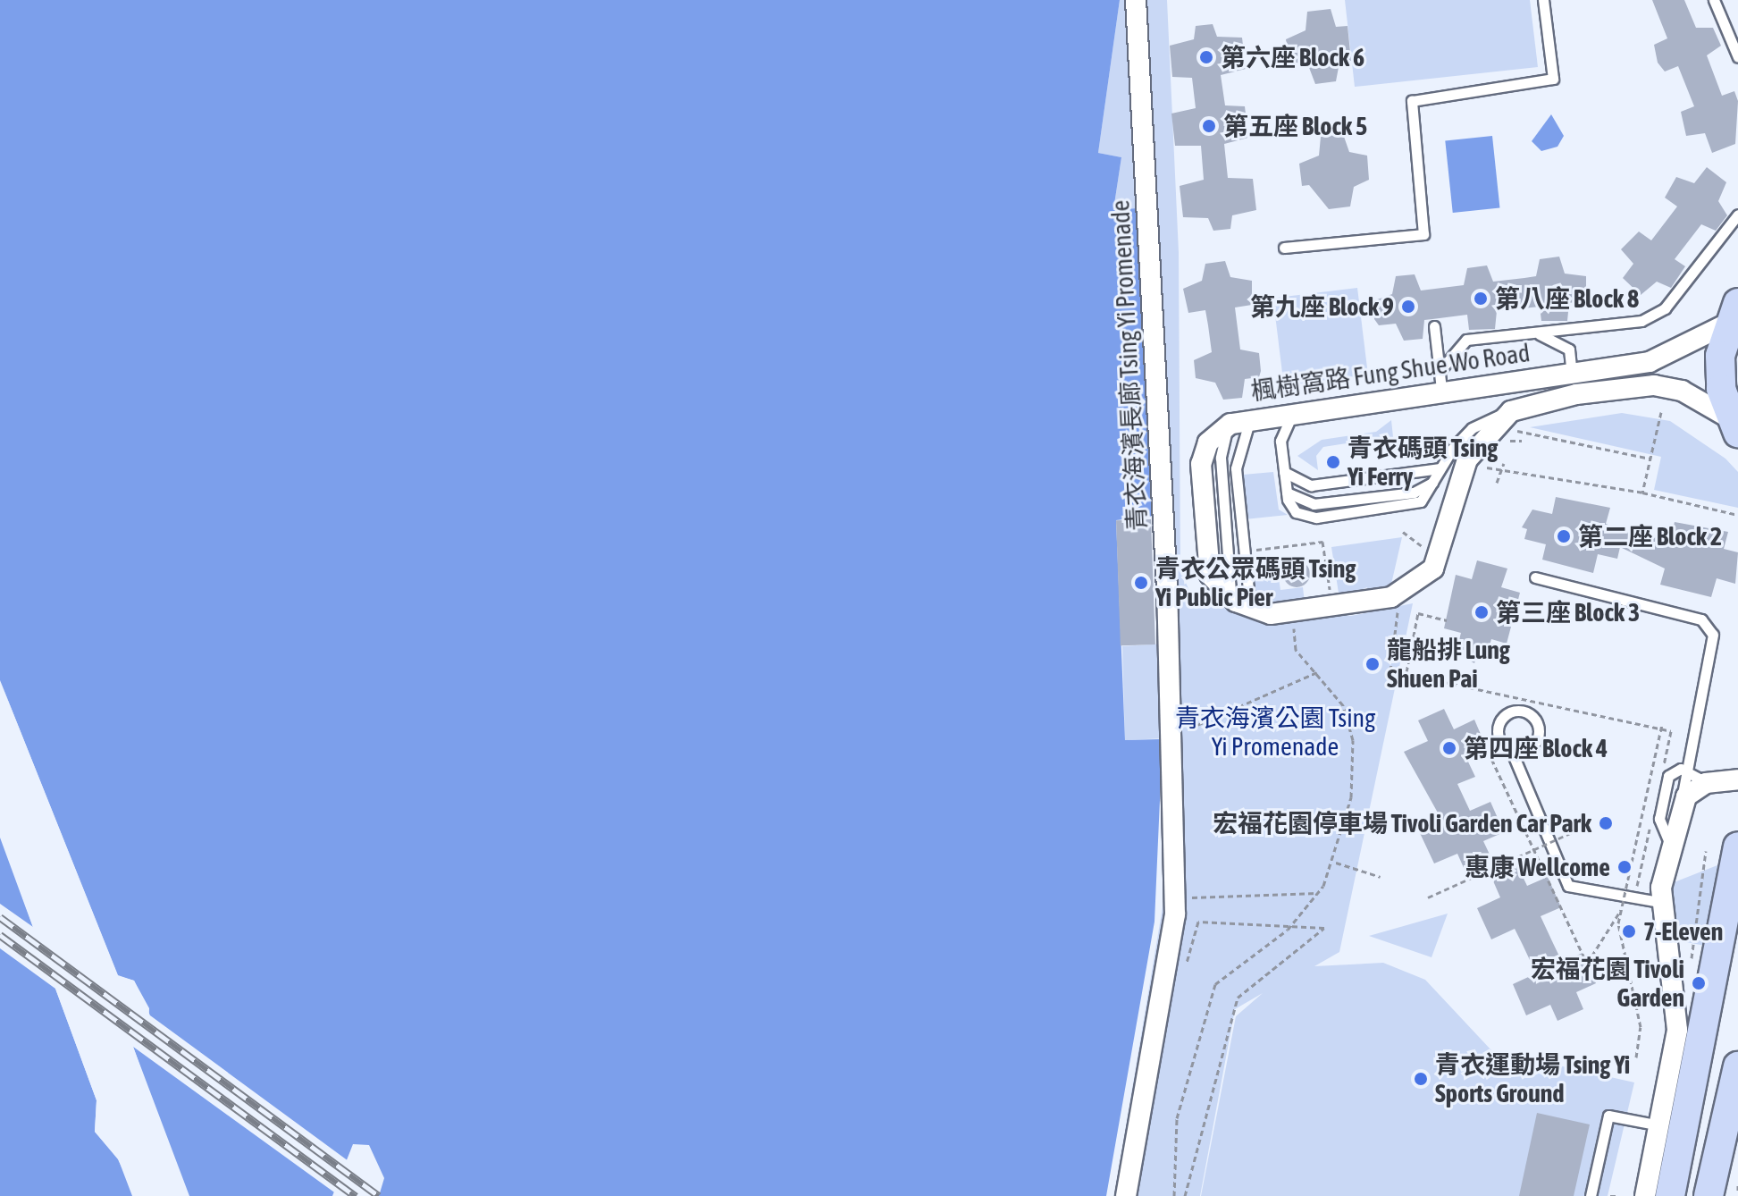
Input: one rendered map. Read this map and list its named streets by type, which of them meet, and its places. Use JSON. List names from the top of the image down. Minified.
{"streets":{"street":["青衣海濱長廊 Tsing Yi Promenade","楓樹窩路 Fung Shue Wo Road"]},"parks":["青衣海濱公園 Tsing Yi Promenade"],"places":["第六座 Block 6","第五座 Block 5","第八座 Block 8","第九座 Block 9","青衣碼頭 Tsing Yi Ferry","第二座 Block 2","青衣公眾碼頭 Tsing Yi Public Pier","第三座 Block 3","龍船排 Lung Shuen Pai","第四座 Block 4","宏福花園停車場 Tivoli Garden Car Park","惠康 Wellcome","7-Eleven","宏福花園 Tivoli Garden","青衣運動場 Tsing Yi Sports Ground"]}
